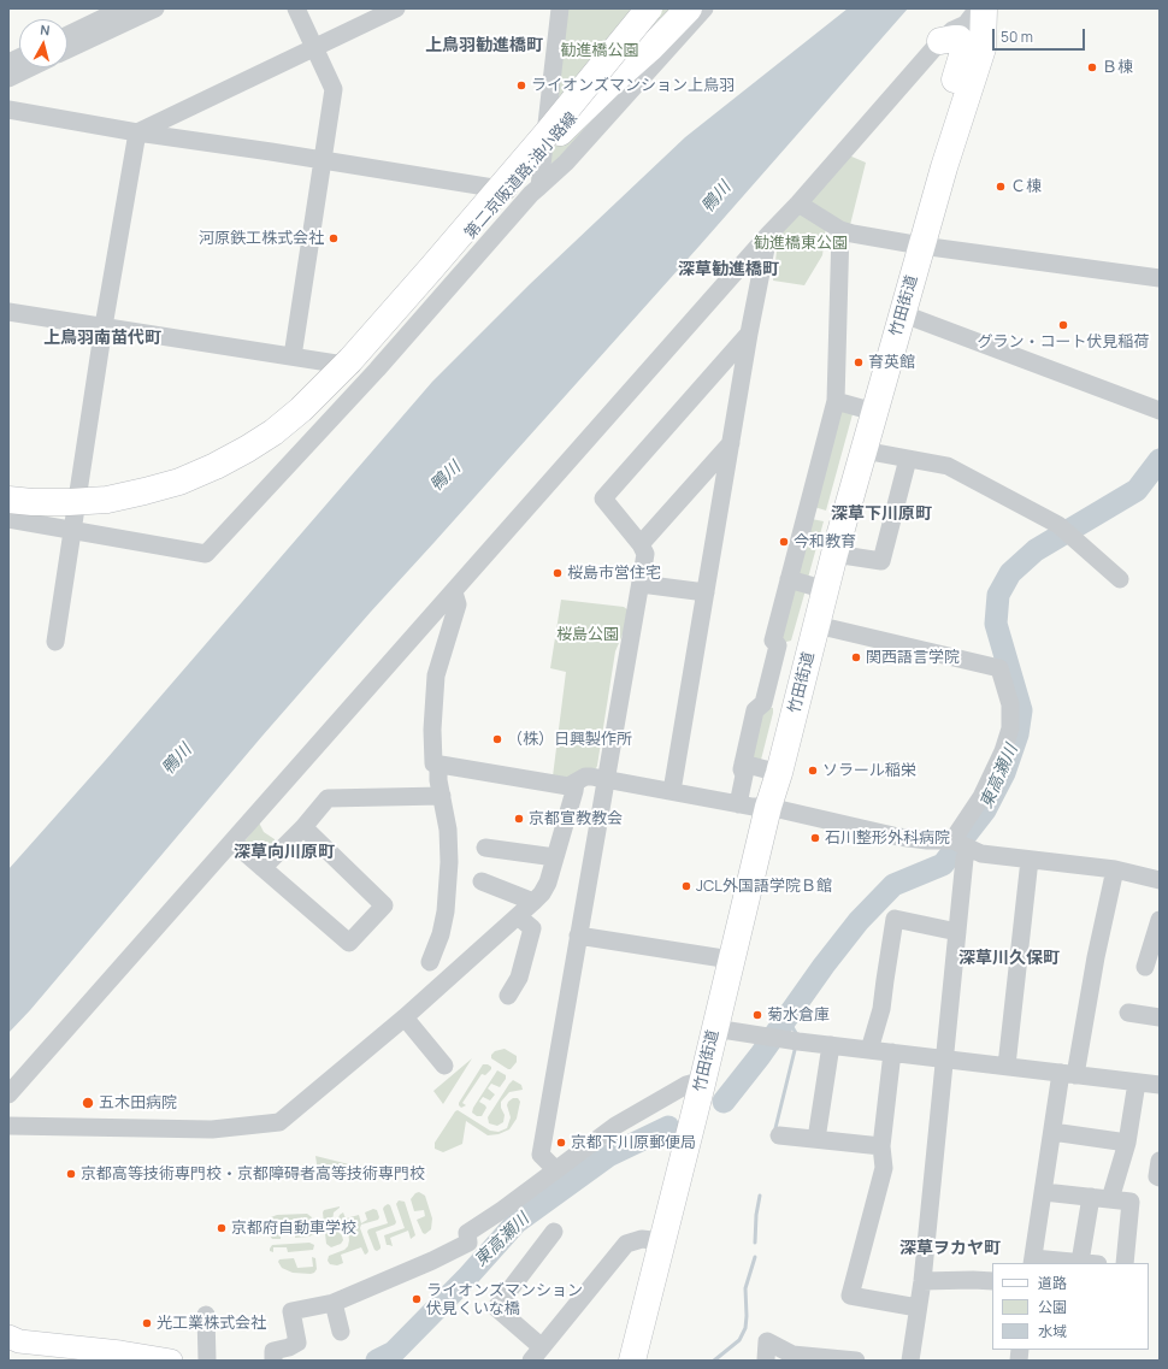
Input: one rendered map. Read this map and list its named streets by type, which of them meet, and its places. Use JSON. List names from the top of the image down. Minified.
{"streets":{"highway":["第二京阪道路;油小路線","竹田街道"]},"districts":["上鳥羽勧進橋町","深草勧進橋町","上鳥羽南苗代町","深草下川原町","深草向川原町","深草川久保町","深草ヲカヤ町"],"water":["鴨川","東高瀬川"],"parks":["勧進橋公園","勧進橋東公園","桜島公園"],"places":["Ｂ棟","ライオンズマンション上鳥羽","Ｃ棟","河原鉄工株式会社","グラン・コート伏見稲荷","育英館","今和教育","桜島市営住宅","関西語言学院","（株）日興製作所","ソラール稲栄","京都宣教教会","石川整形外科病院","JCL外国語学院Ｂ館","菊水倉庫","五木田病院","京都下川原郵便局","京都高等技術専門校・京都障碍者高等技術専門校","京都府自動車学校","ライオンズマンション 伏見くいな橋","光工業株式会社"],"legend":["道路","公園","水域"],"scale_bar":"50 m","north":"top"}
